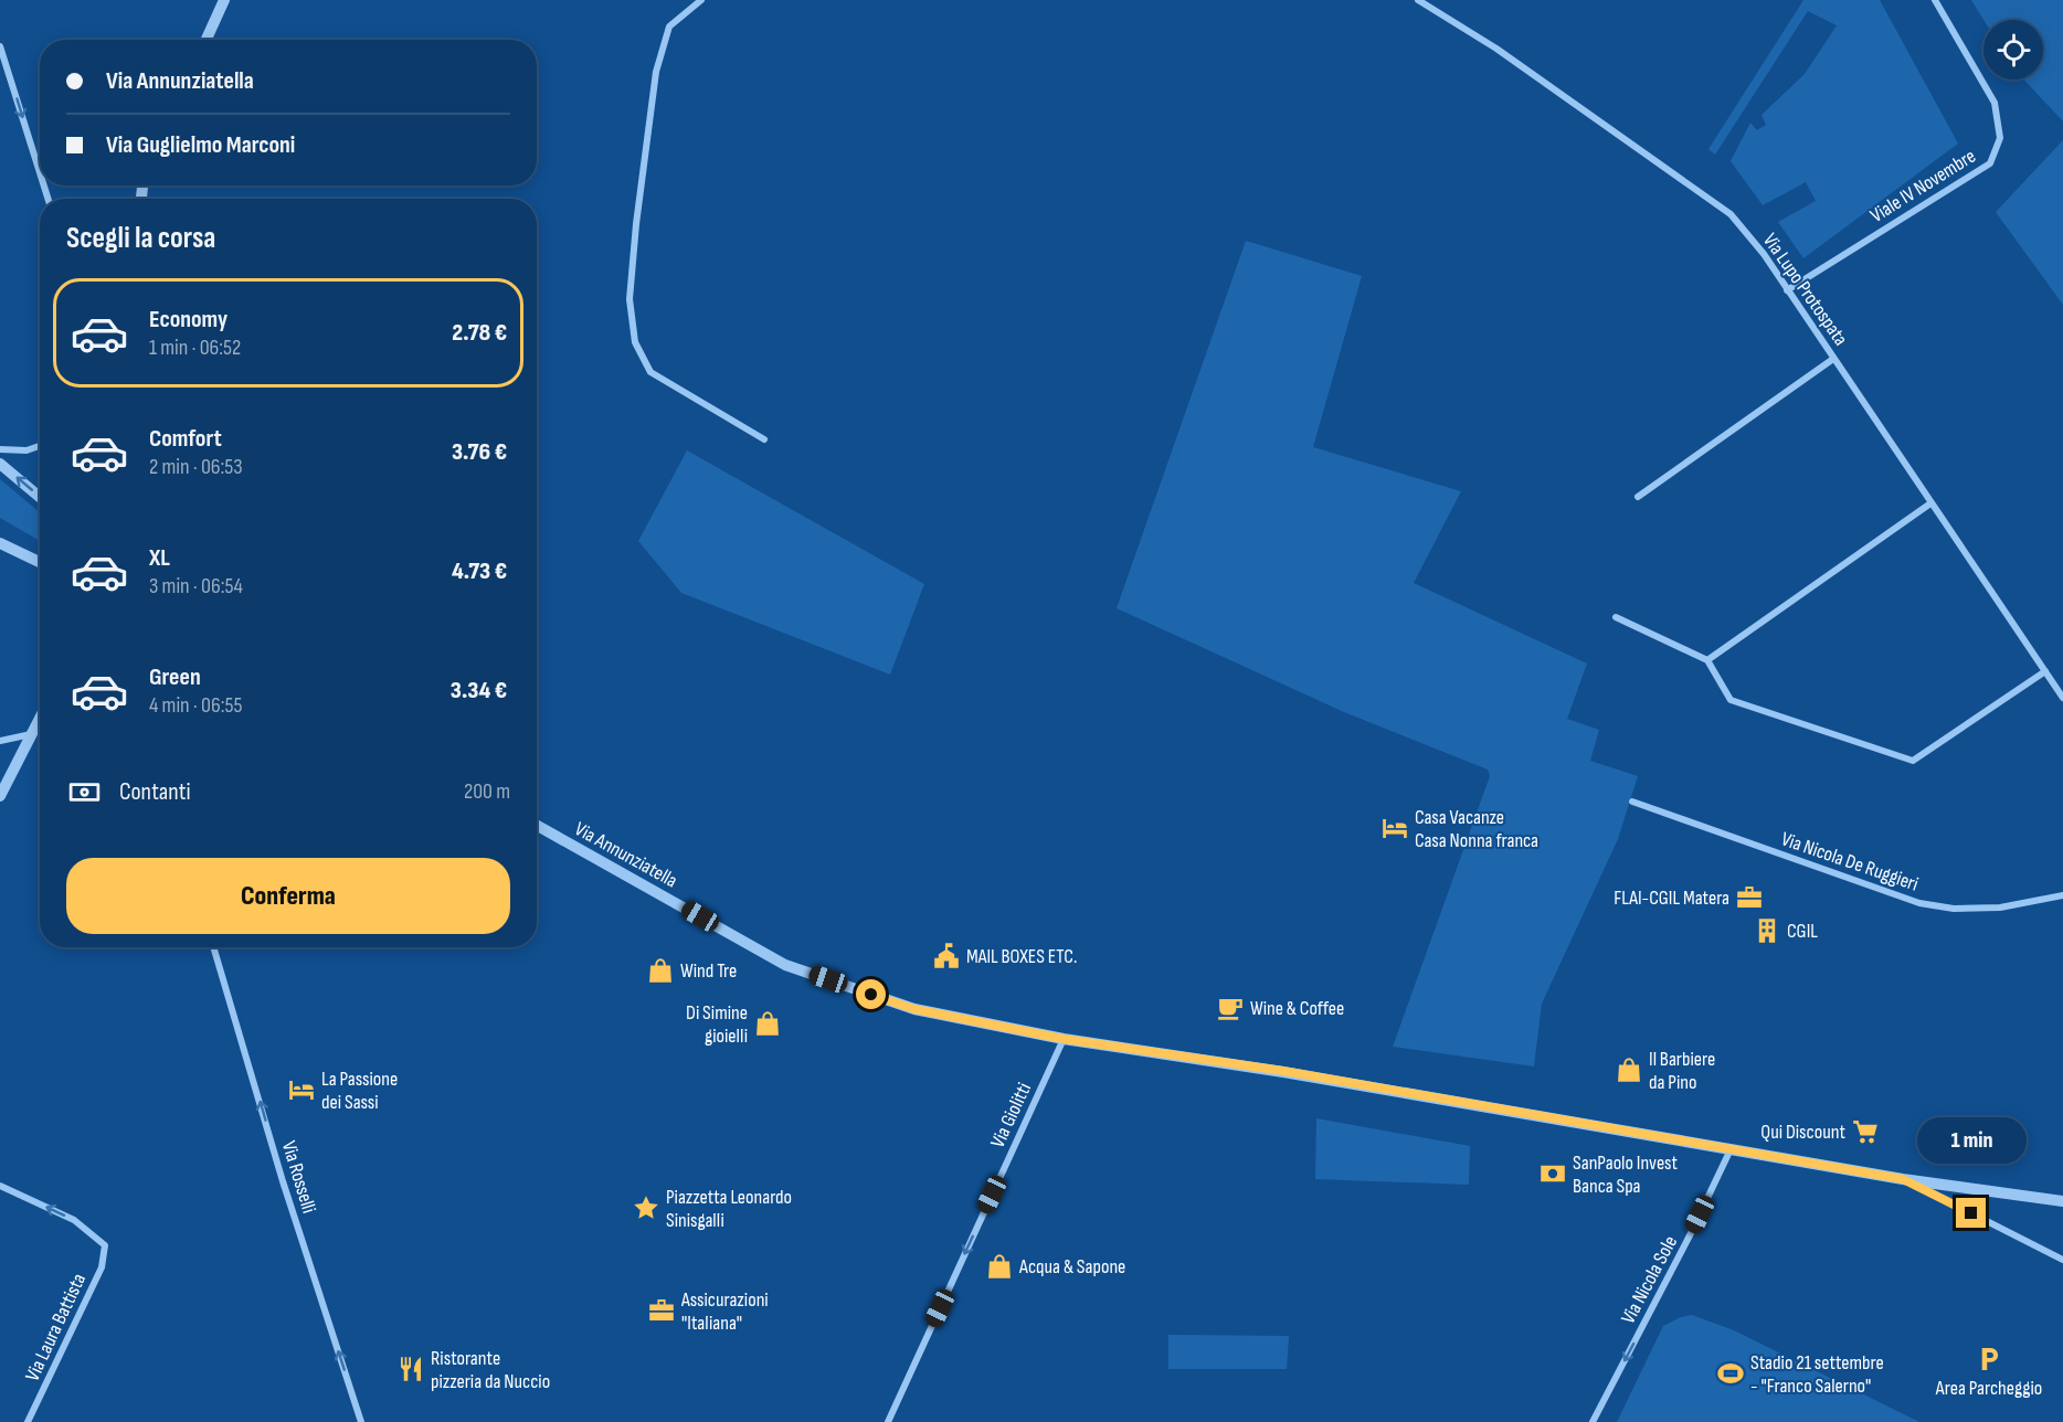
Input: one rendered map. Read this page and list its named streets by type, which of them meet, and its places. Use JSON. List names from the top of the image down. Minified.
{"streets":{"street":["Viale IV Novembre","Via Lupo Protospata","Via Annunziatella","Via Nicola De Ruggieri","Via Giolitti","Via Rosselli","Via Nicola Sole","Via Laura Battista"]},"crossings":[["Viale IV Novembre","Via Lupo Protospata"],["Via Annunziatella","Via Giolitti"],["Via Annunziatella","Via Nicola Sole"]],"one_way":["Via Giolitti","Via Rosselli","Via Nicola Sole"],"places":{"hotel":["Casa Vacanze Casa Nonna franca","La Passione dei Sassi"],"office":["FLAI-CGIL Matera","Assicurazioni \"Italiana\""],"building":["CGIL"],"public building":["MAIL BOXES ETC."],"shop":["Wind Tre","Di Simine gioielli","Il Barbiere da Pino","Acqua & Sapone"],"cafe":["Wine & Coffee"],"supermarket":["Qui Discount"],"bank":["SanPaolo Invest Banca Spa"],"place":["Piazzetta Leonardo Sinisgalli"],"parking":["Area Parcheggio"],"restaurant":["Ristorante pizzeria da Nuccio"],"sports":["Stadio 21 settembre - \"Franco Salerno\""]},"page":{"banner":["Via Annunziatella","Via Guglielmo Marconi"],"heading":"Scegli la corsa","list":[{"name":"Economy","note":"1 min · 06:52","value":"2.78 €"},{"name":"Comfort","note":"2 min · 06:53","value":"3.76 €"},{"name":"XL","note":"3 min · 06:54","value":"4.73 €"},{"name":"Green","note":"4 min · 06:55","value":"3.34 €"}],"pay":["Contanti","200 m"],"buttons":"Conferma","bubble":"1 min"}}
